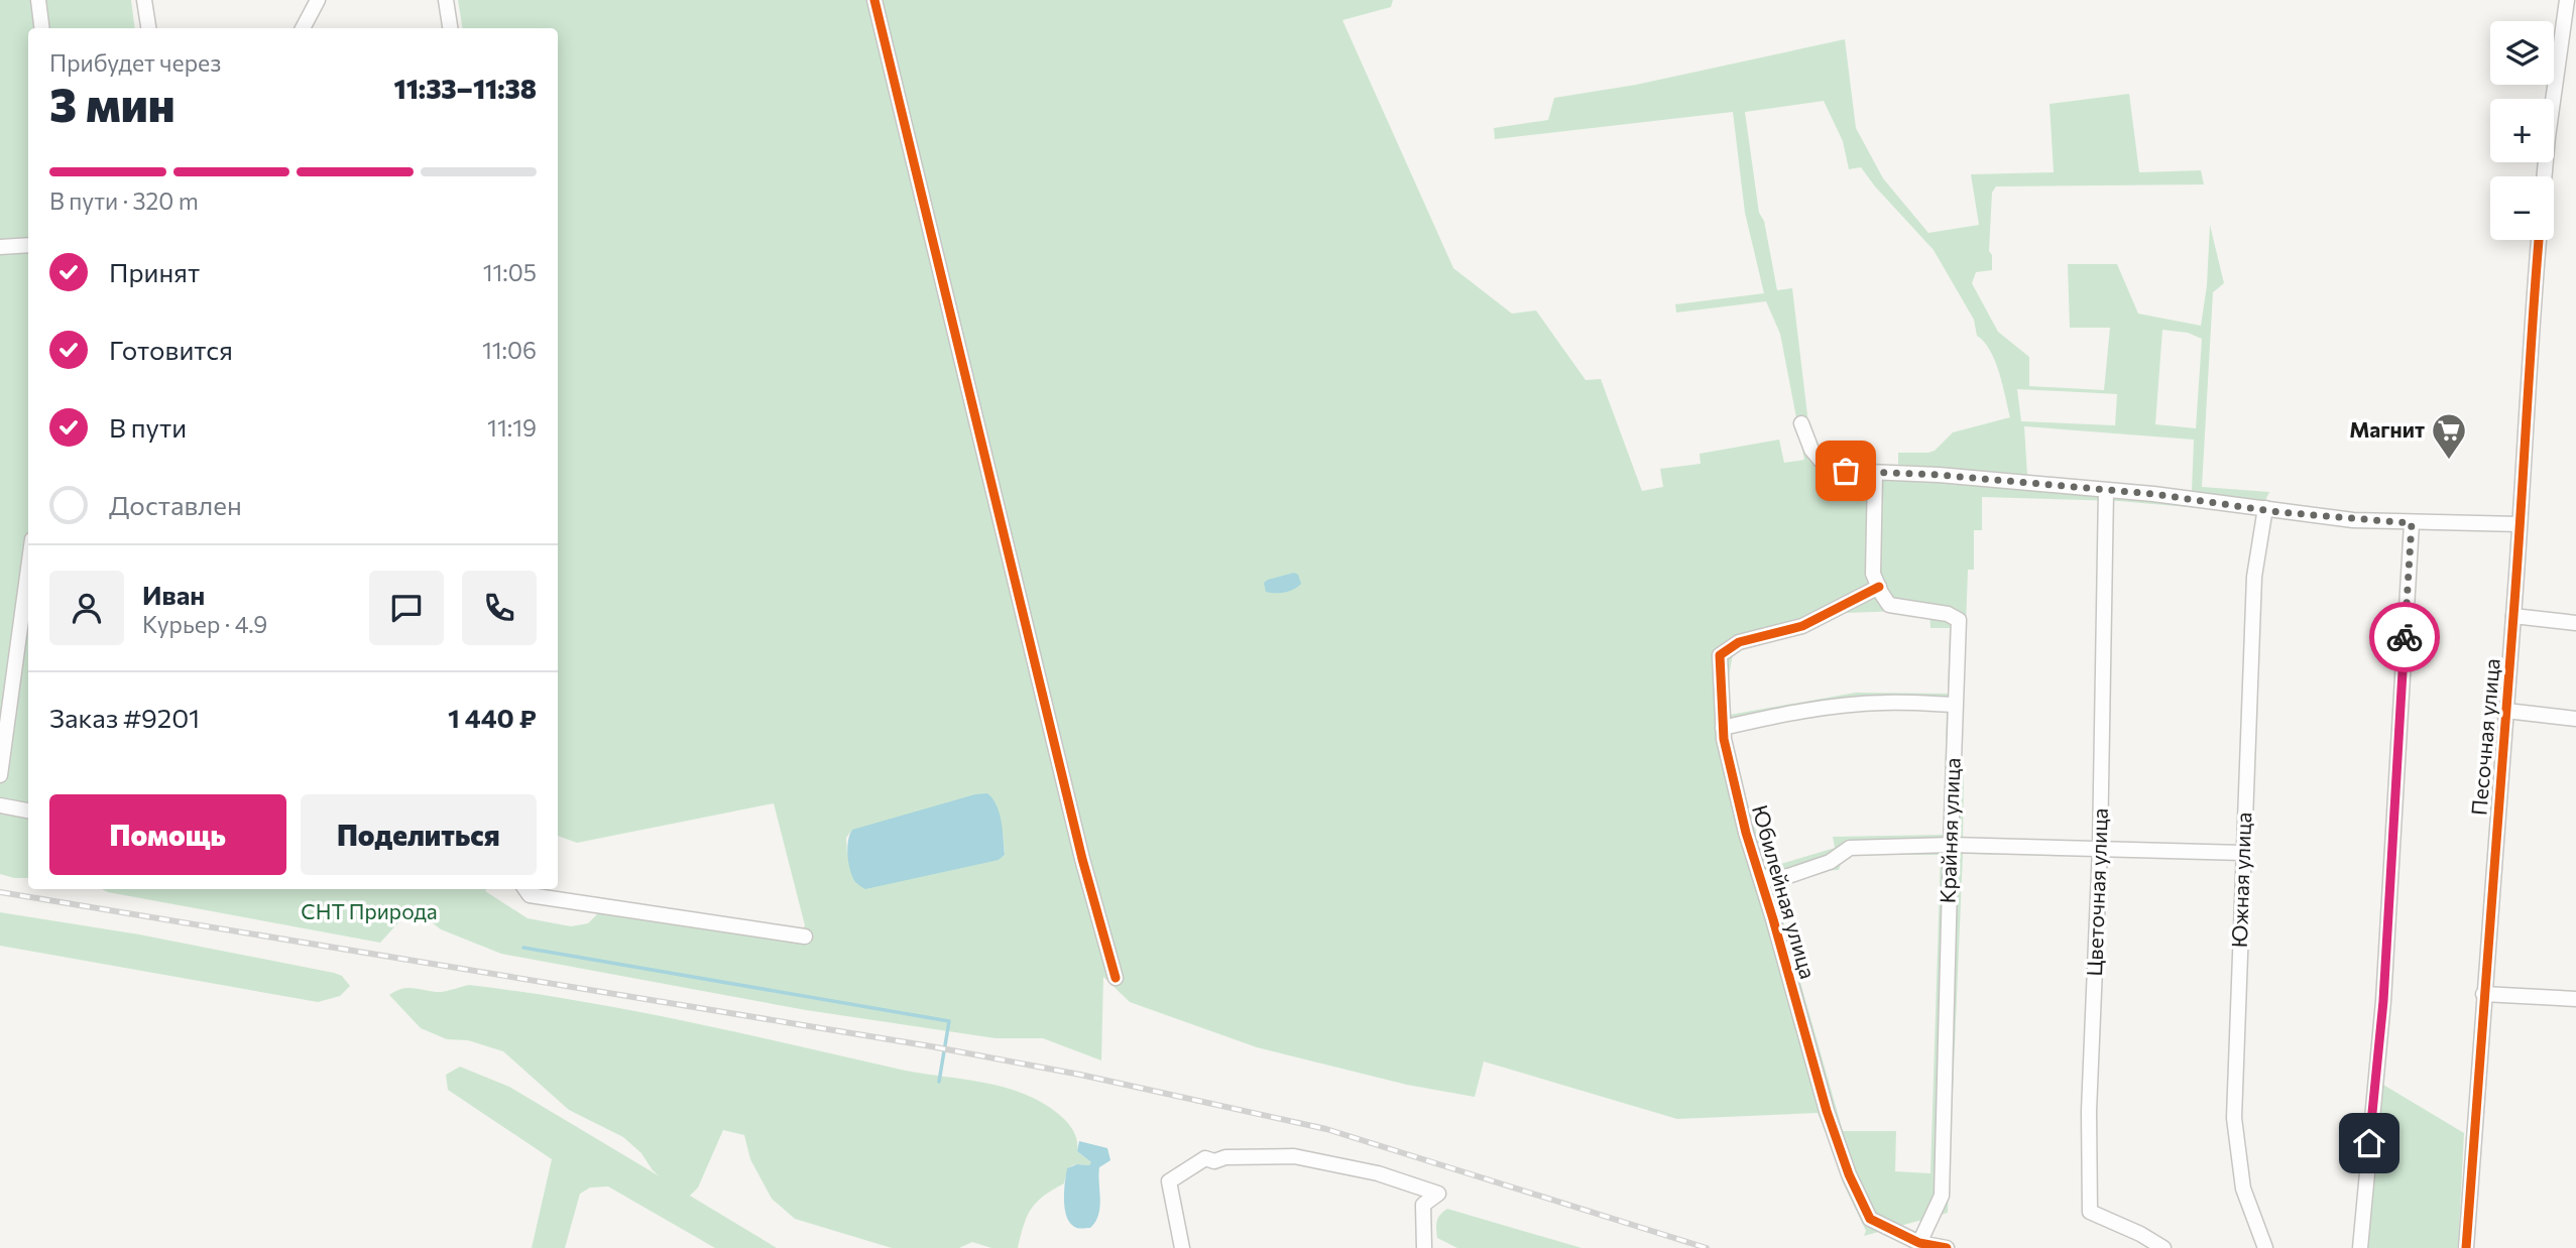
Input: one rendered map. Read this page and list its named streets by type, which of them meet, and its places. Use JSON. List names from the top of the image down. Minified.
{"streets":{"street":["Песочная улица","Крайняя улица","Южная улица","Юбилейная улица","Цветочная улица"]},"crossings":[["Крайняя улица","Юбилейная улица"]],"parks":["СНТ Природа"],"places":{"supermarket":["Магнит"]},"page":{"map_buttons":["+","−"],"heading":["3 мин","Прибудет через","11:33–11:38"],"panel":["Иван","Курьер · 4.9","Заказ #9201","1 440 ₽"],"bar":"В пути · 320 m","list":[["Принят","11:05"],["Готовится","11:06"],["В пути","11:19"],"Доставлен"],"buttons":["Помощь","Поделиться"]}}
